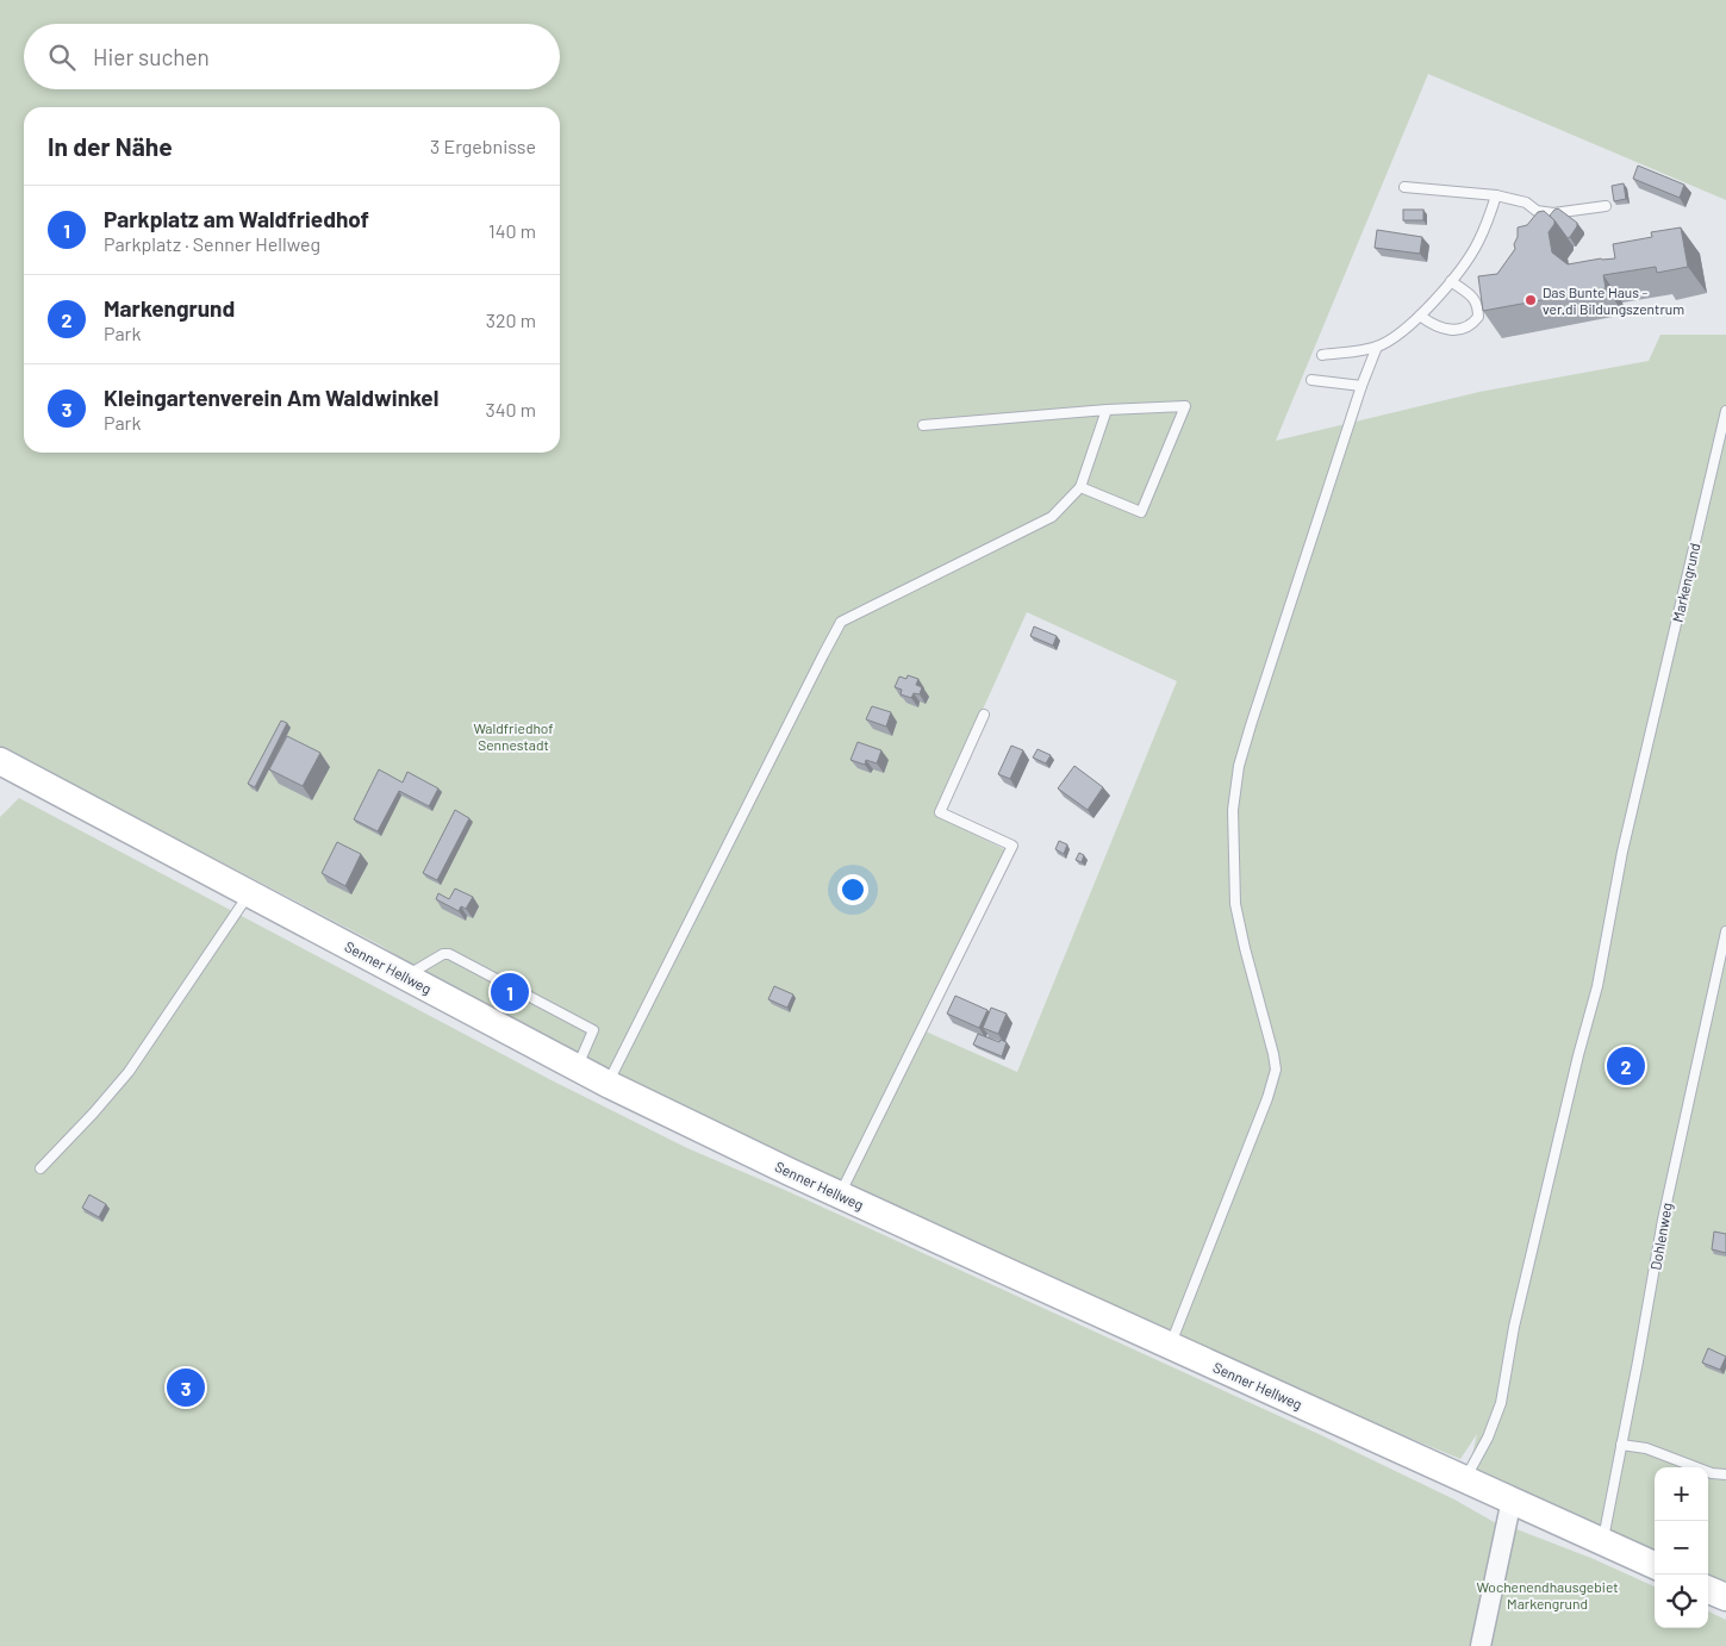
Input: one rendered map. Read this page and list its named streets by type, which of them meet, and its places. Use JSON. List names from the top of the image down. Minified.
{"streets":{"street":["Senner Hellweg"],"lane":["Markengrund","Dohlenweg"]},"crossings":[["Markengrund","Senner Hellweg"],["Senner Hellweg","Dohlenweg"]],"parks":["Waldfriedhof Sennestadt","Wochenendhausgebiet Markengrund"],"places":["Das Bunte Haus - ver.di Bildungszentrum"],"page":{"search":"Hier suchen","heading":["In der Nähe","3 Ergebnisse"],"list":[{"mark":"1","name":"Parkplatz am Waldfriedhof","note":"Parkplatz · Senner Hellweg","value":"140 m"},{"mark":"2","name":"Markengrund","note":"Park","value":"320 m"},{"mark":"3","name":"Kleingartenverein Am Waldwinkel","note":"Park","value":"340 m"}],"pins":["1","2","3"],"map_buttons":["+","−"]}}
